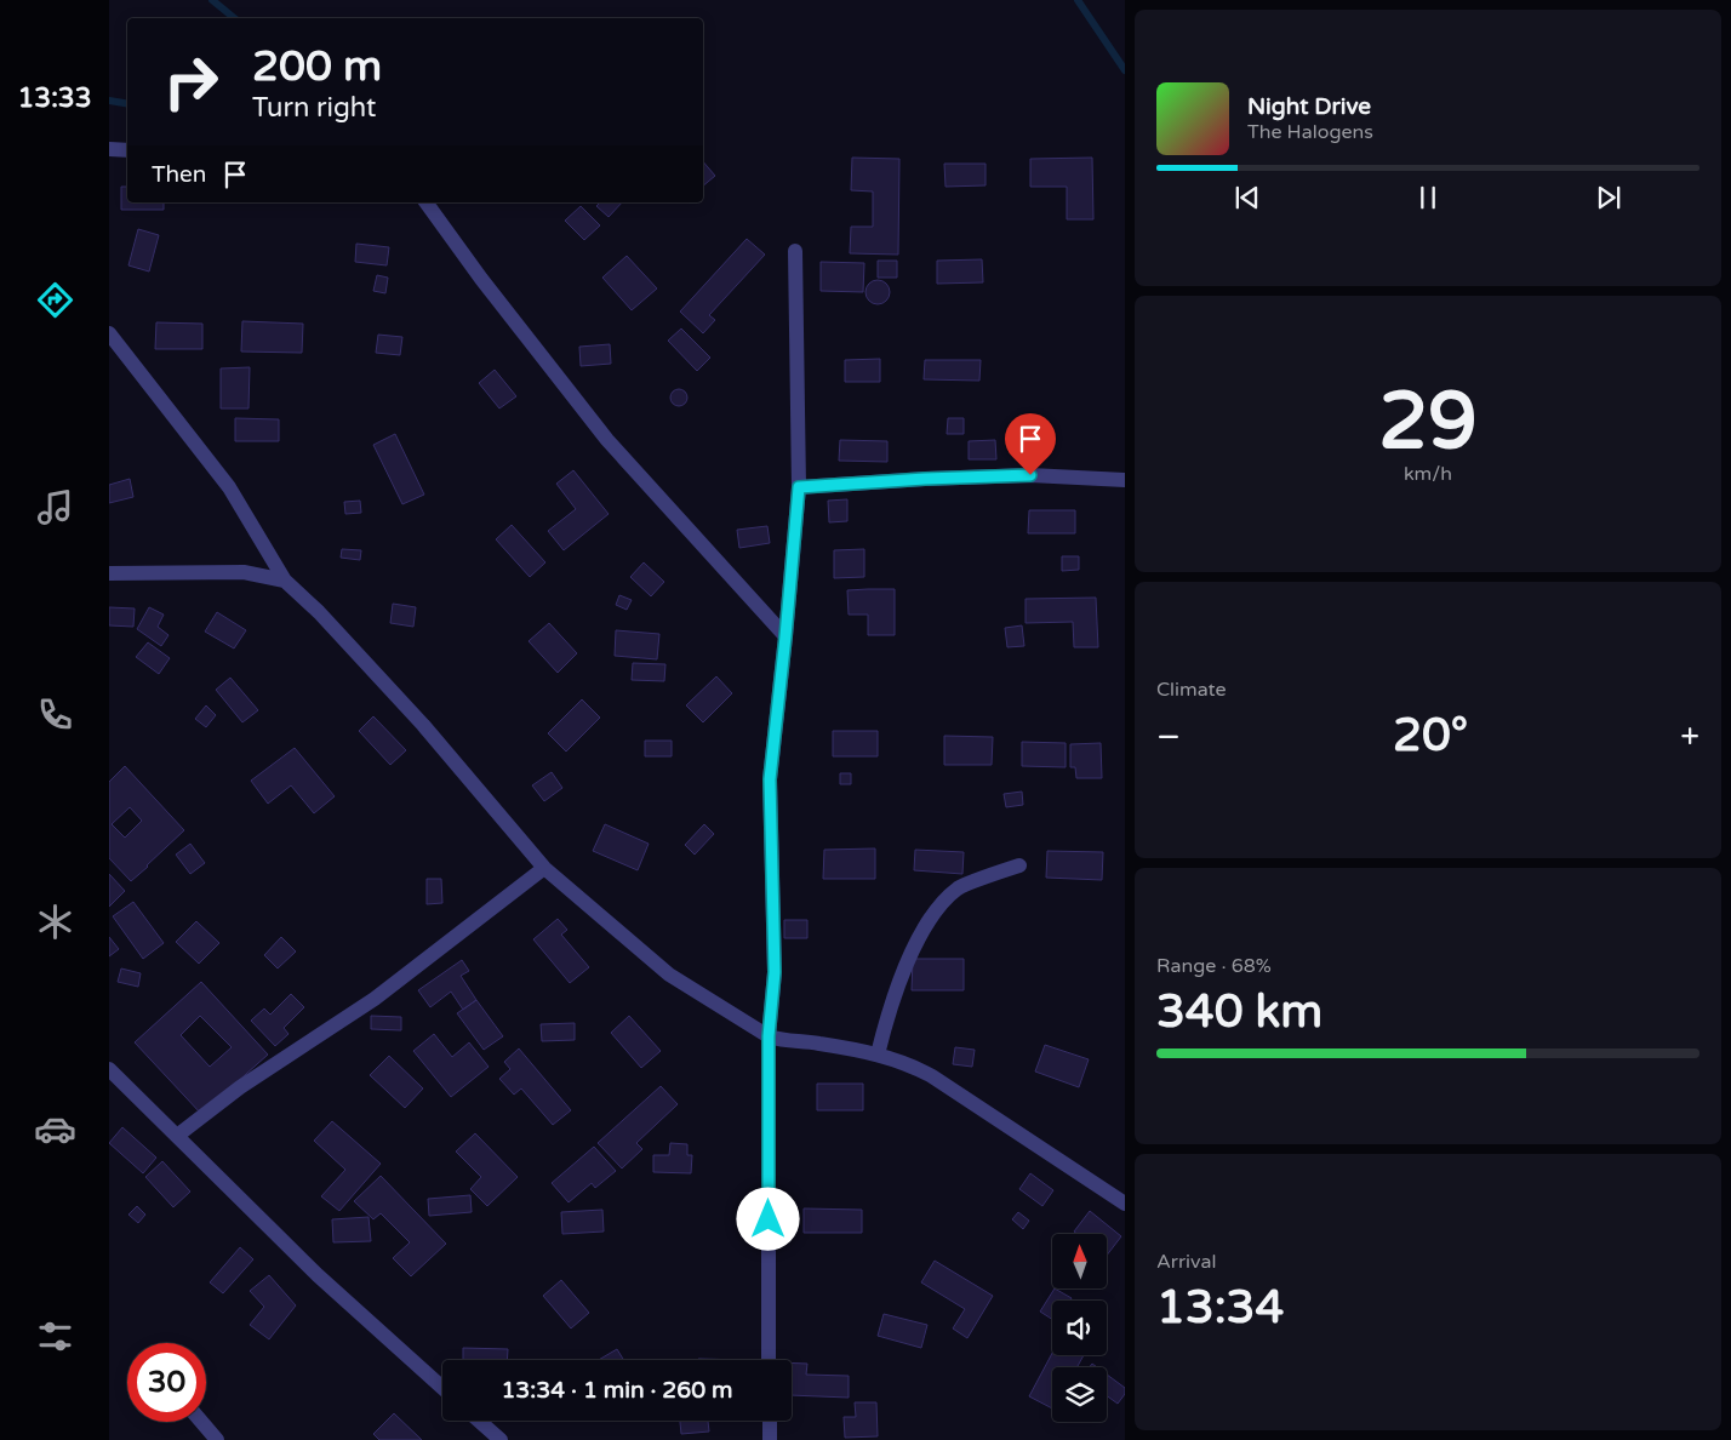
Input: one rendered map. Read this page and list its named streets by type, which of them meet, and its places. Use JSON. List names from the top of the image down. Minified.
{"north":"top","page":{"tabs":"13:33","turn":["200 m","Turn right"],"song":["Night Drive","The Halogens"],"then":"Then","tile":[["29","km/h"],"Climate",["Range · 68%","340 km"],["Arrival","13:34"]],"heat":["−","20°","+"],"limit":"30","trip":"13:34 · 1 min · 260 m"}}
